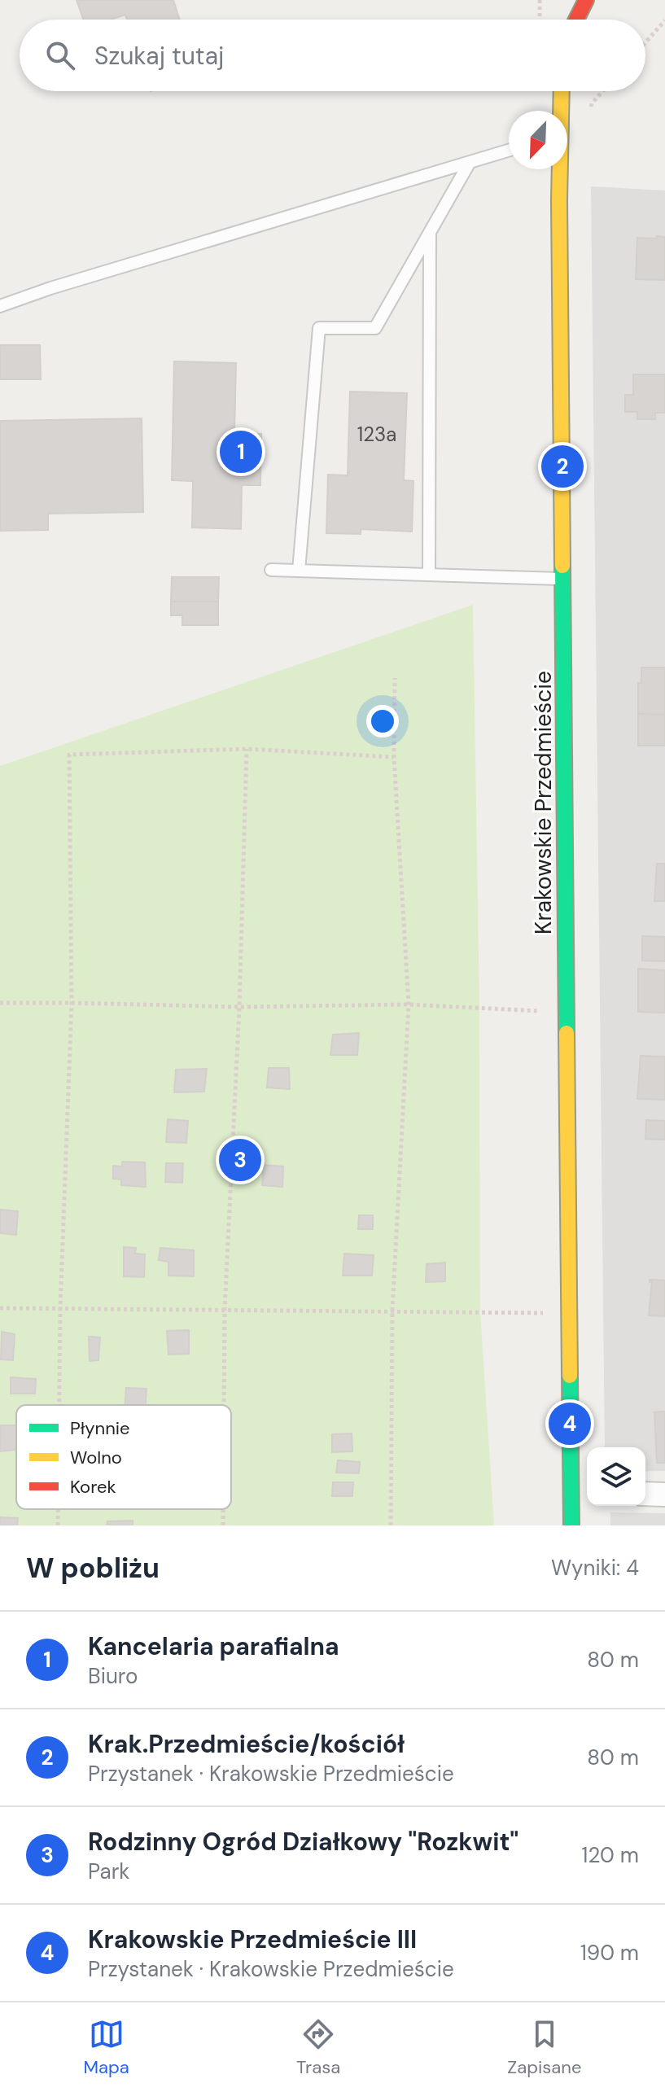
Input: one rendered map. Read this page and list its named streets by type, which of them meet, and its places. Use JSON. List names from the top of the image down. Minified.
{"streets":{"street":["Krakowskie Przedmieście"]},"house_numbers":["123a"],"legend":["Płynnie","Wolno","Korek"],"north":"bottom left","page":{"search":"Szukaj tutaj","pins":["1","2","3","4"],"heading":["W pobliżu","Wyniki: 4"],"list":[{"mark":"1","name":"Kancelaria parafialna","note":"Biuro","value":"80 m"},{"mark":"2","name":"Krak.Przedmieście/kościół","note":"Przystanek · Krakowskie Przedmieście","value":"80 m"},{"mark":"3","name":"Rodzinny Ogród Działkowy \"Rozkwit\"","note":"Park","value":"120 m"},{"mark":"4","name":"Krakowskie Przedmieście III","note":"Przystanek · Krakowskie Przedmieście","value":"190 m"}],"nav":["Mapa","Trasa","Zapisane"]}}
